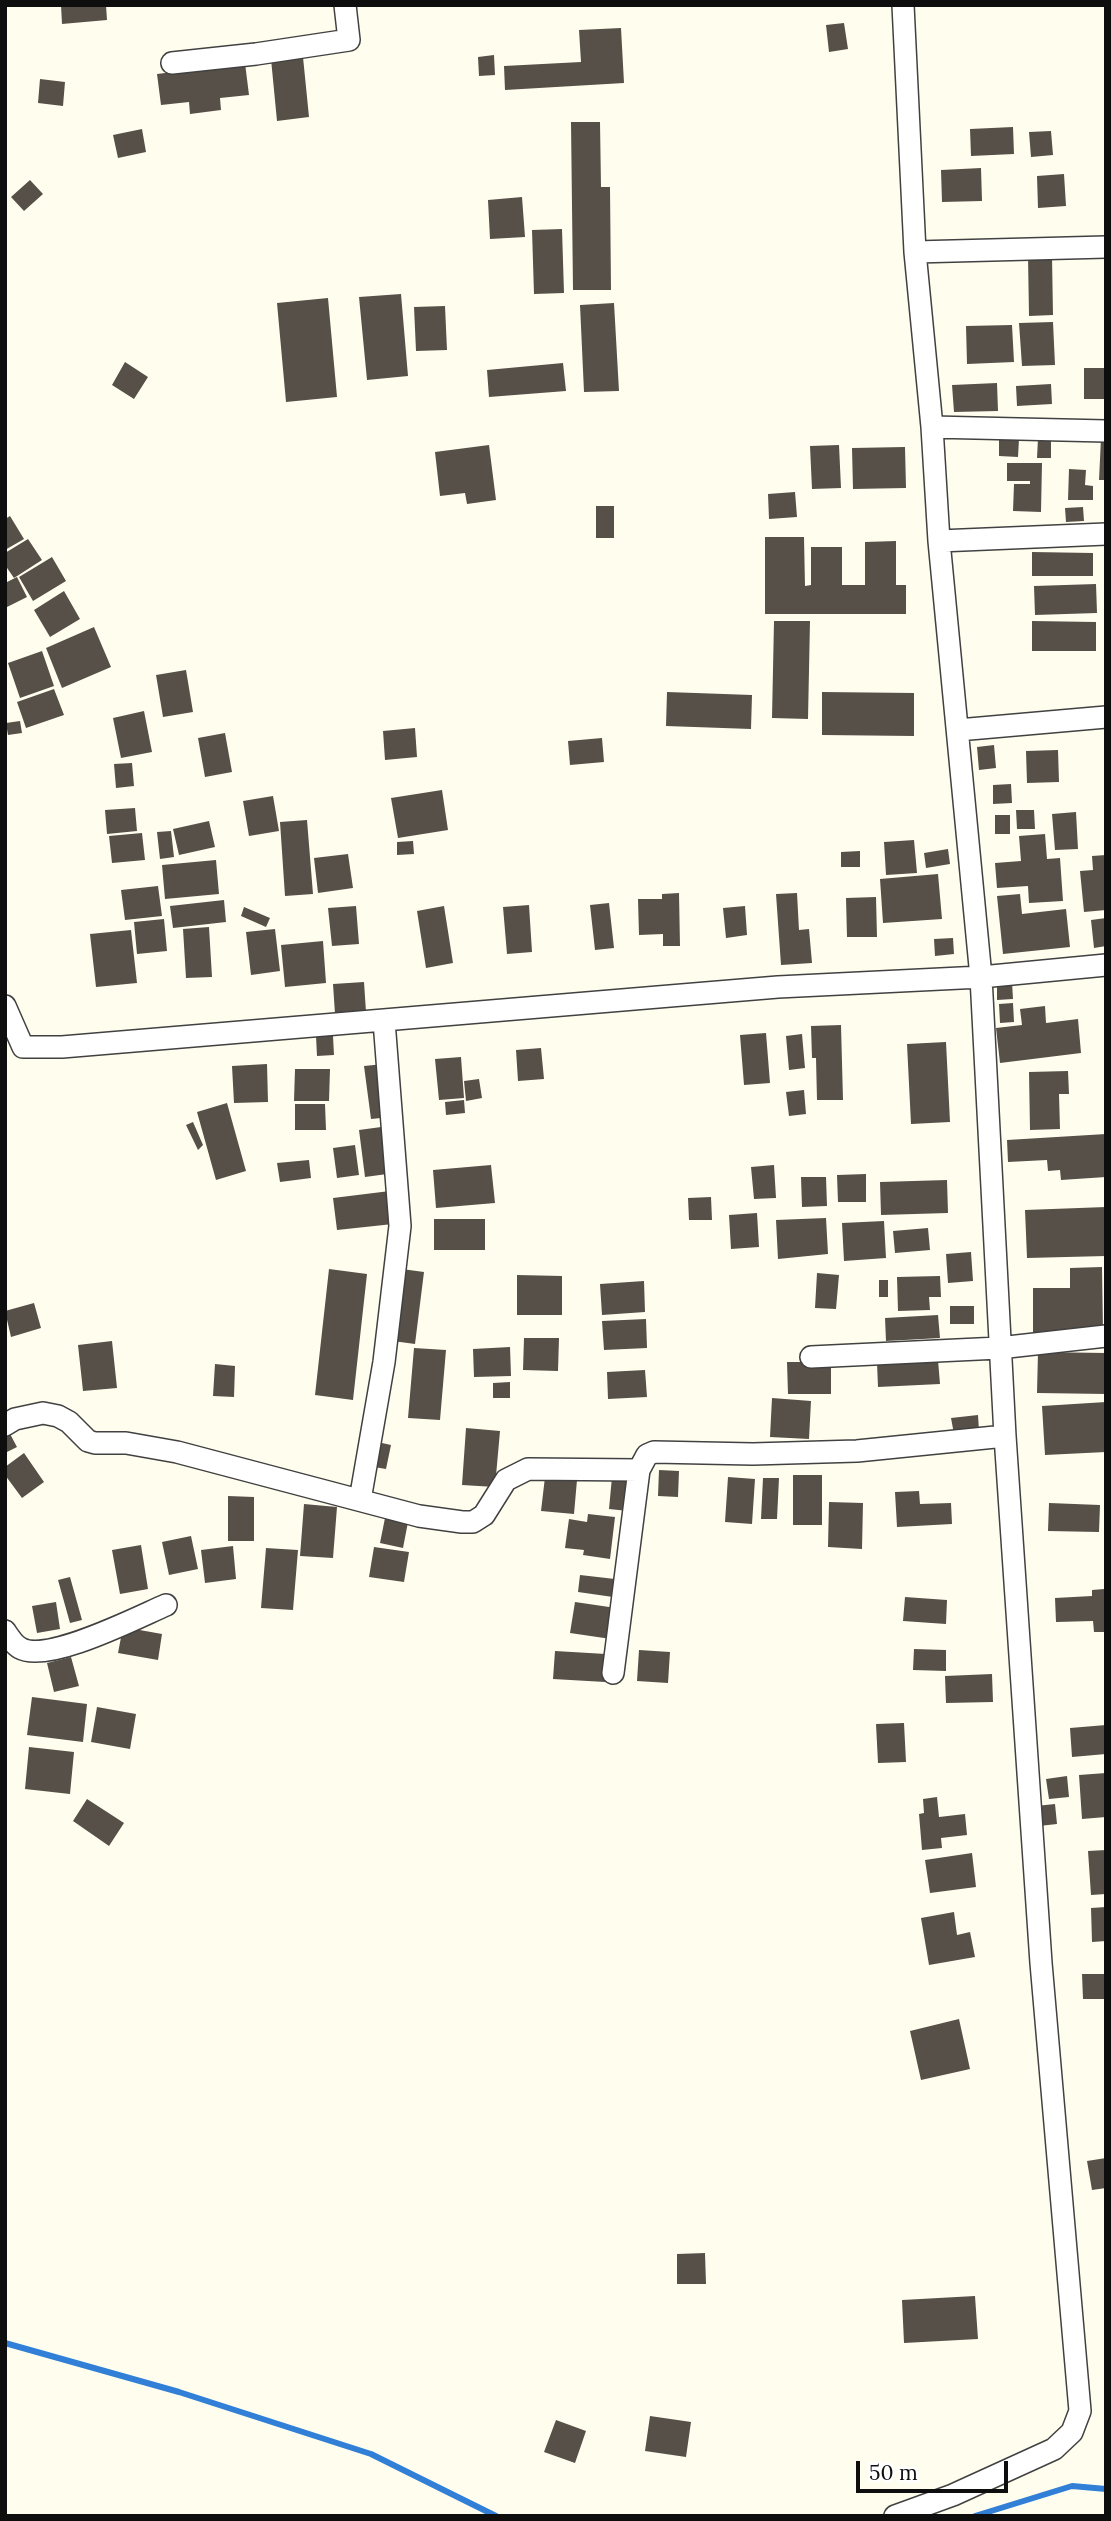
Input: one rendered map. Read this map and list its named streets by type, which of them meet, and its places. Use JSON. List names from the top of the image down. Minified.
{"scale_bar":"50 m"}
